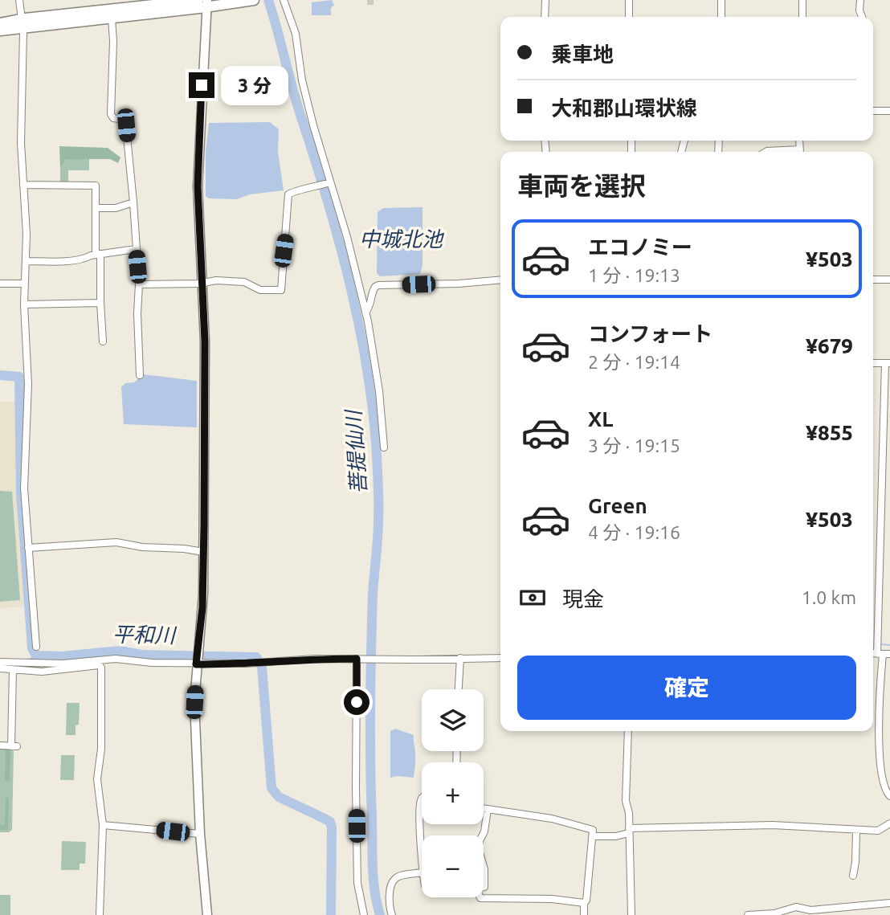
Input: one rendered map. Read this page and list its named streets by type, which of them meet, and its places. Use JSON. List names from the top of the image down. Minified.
{"water":["中城北池","菩提仙川","平和川"],"page":{"banner":["乗車地","大和郡山環状線"],"bubble":"3 分","heading":"車両を選択","list":[{"name":"エコノミー","note":"1 分 · 19:13","value":"¥503"},{"name":"コンフォート","note":"2 分 · 19:14","value":"¥679"},{"name":"XL","note":"3 分 · 19:15","value":"¥855"},{"name":"Green","note":"4 分 · 19:16","value":"¥503"}],"pay":["現金","1.0 km"],"buttons":"確定","map_buttons":["+","−"]}}
